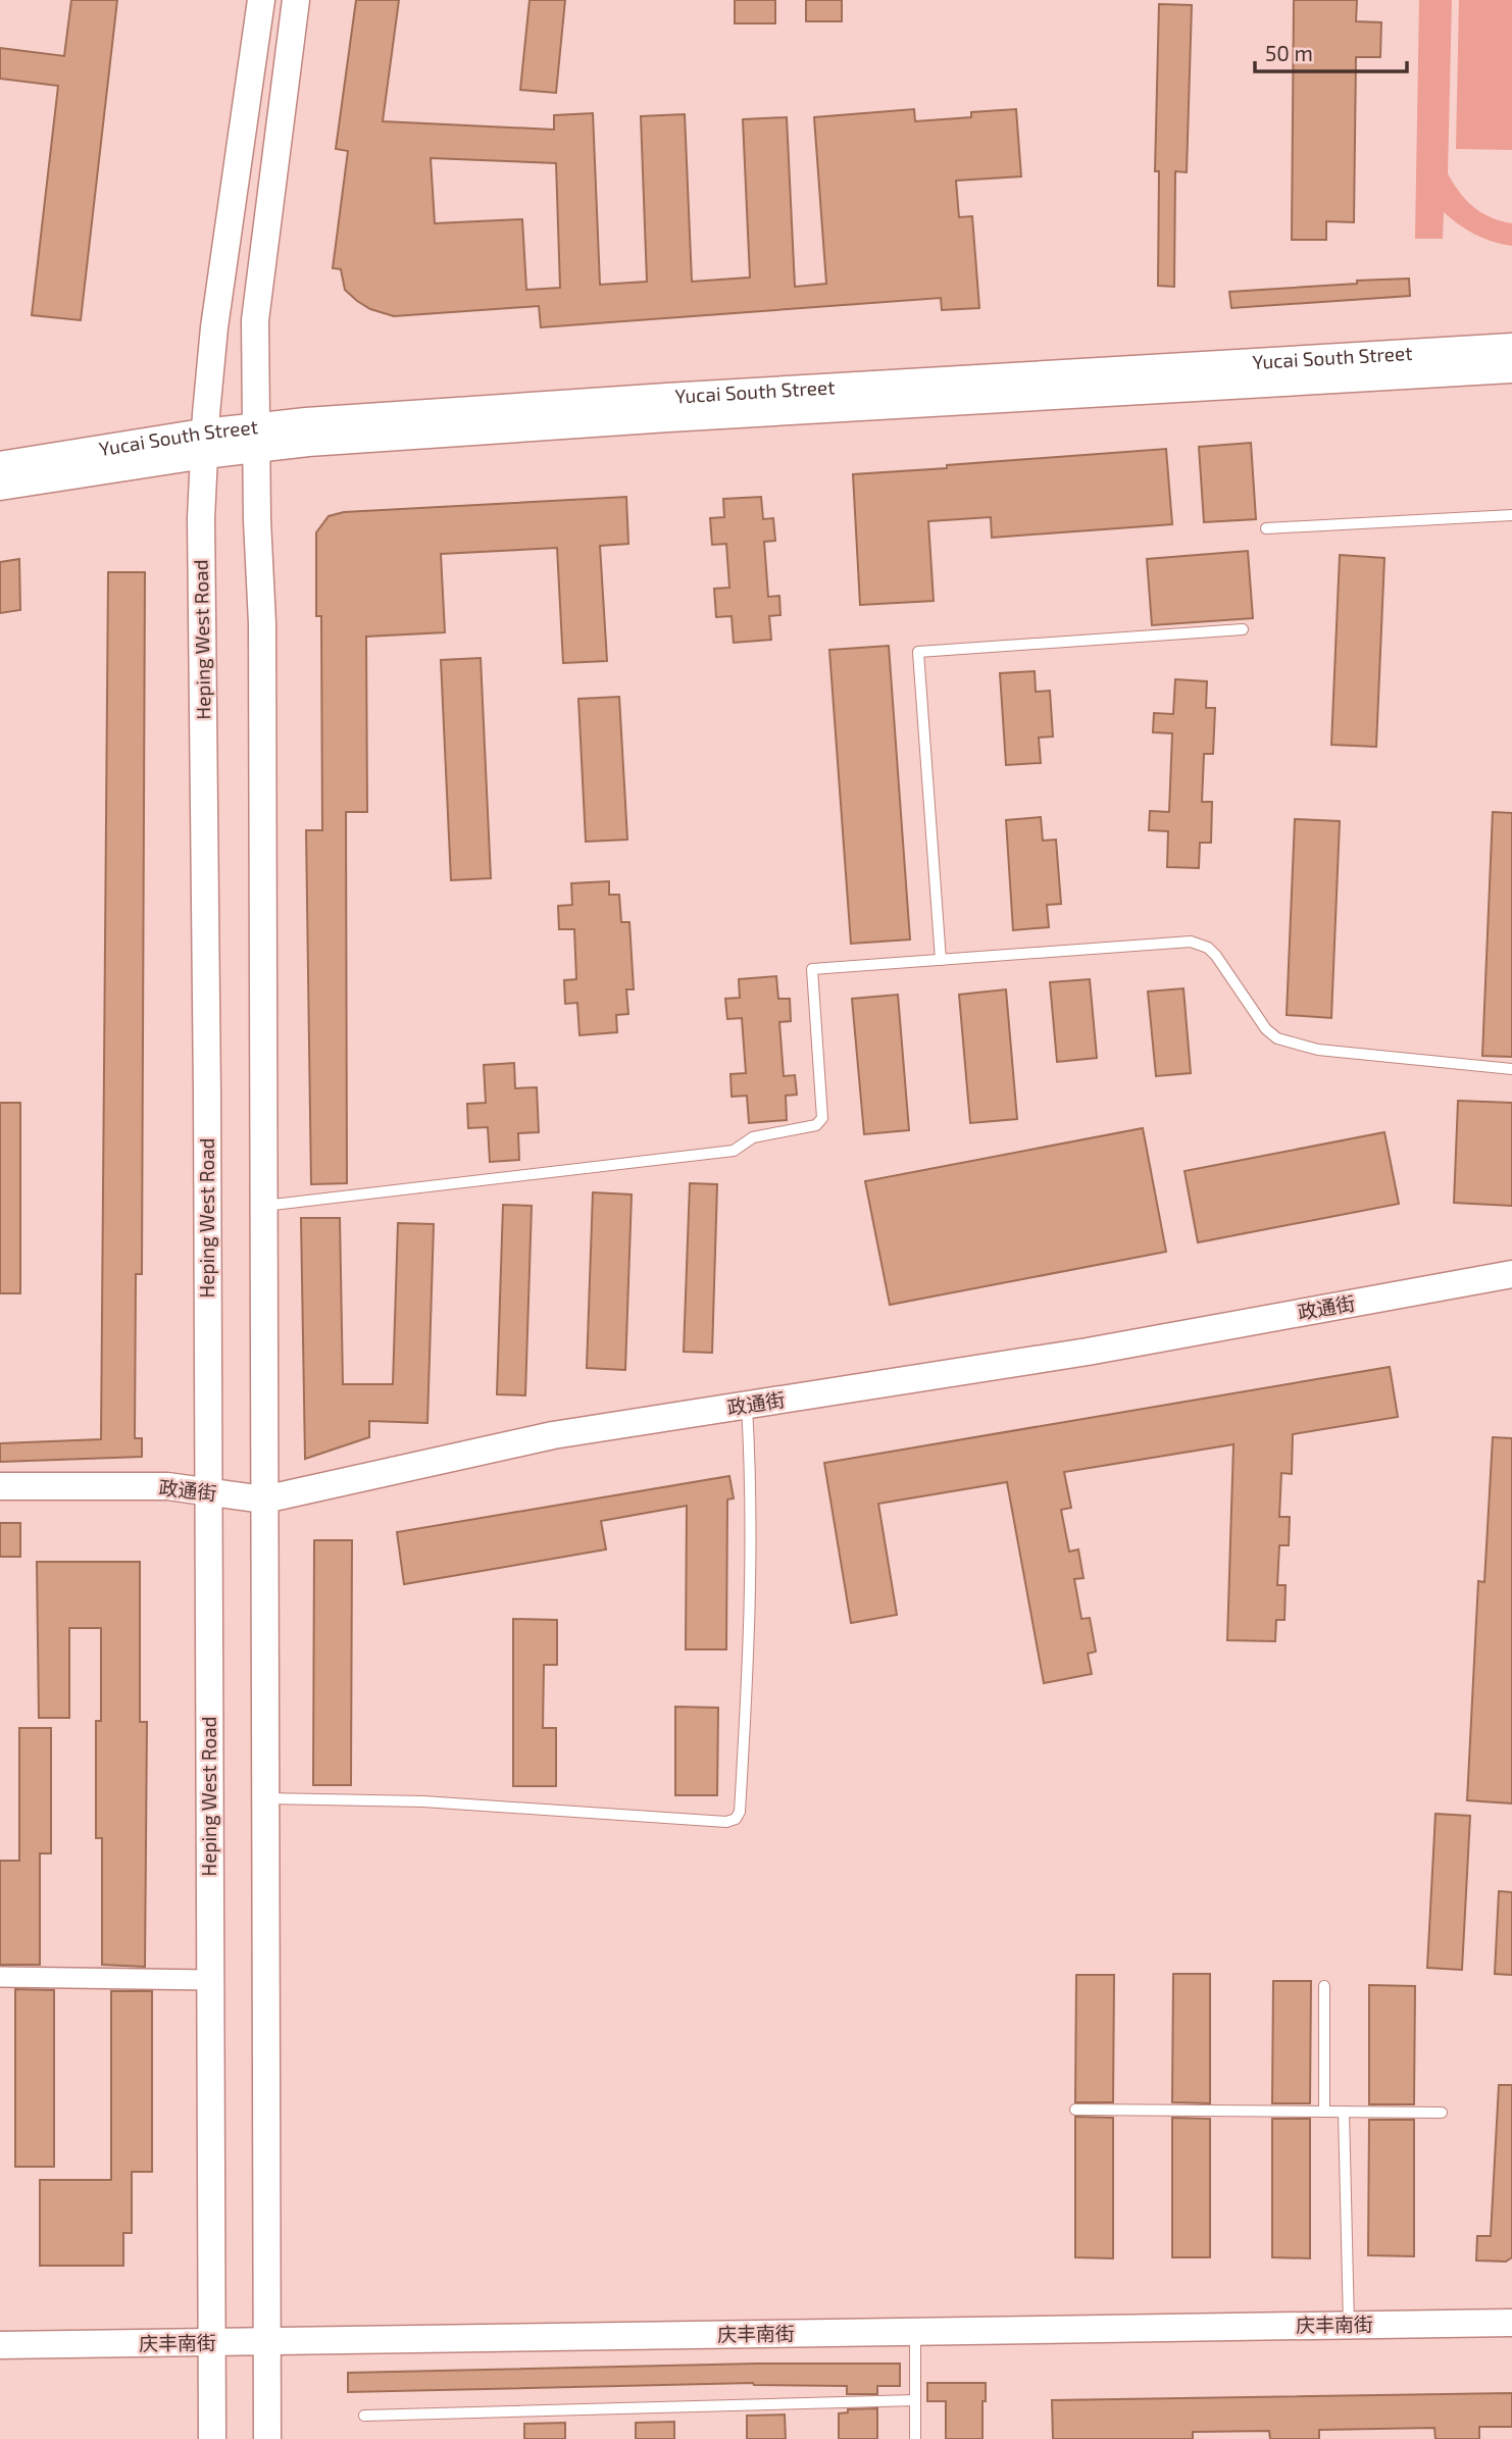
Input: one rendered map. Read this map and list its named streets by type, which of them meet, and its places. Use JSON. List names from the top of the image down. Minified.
{"streets":{"main road":["Yucai South Street","Heping West Road","政通街","庆丰南街"]},"crossings":[["Yucai South Street","Heping West Road"],["Heping West Road","政通街"],["Heping West Road","庆丰南街"]],"scale_bar":"50 m"}
